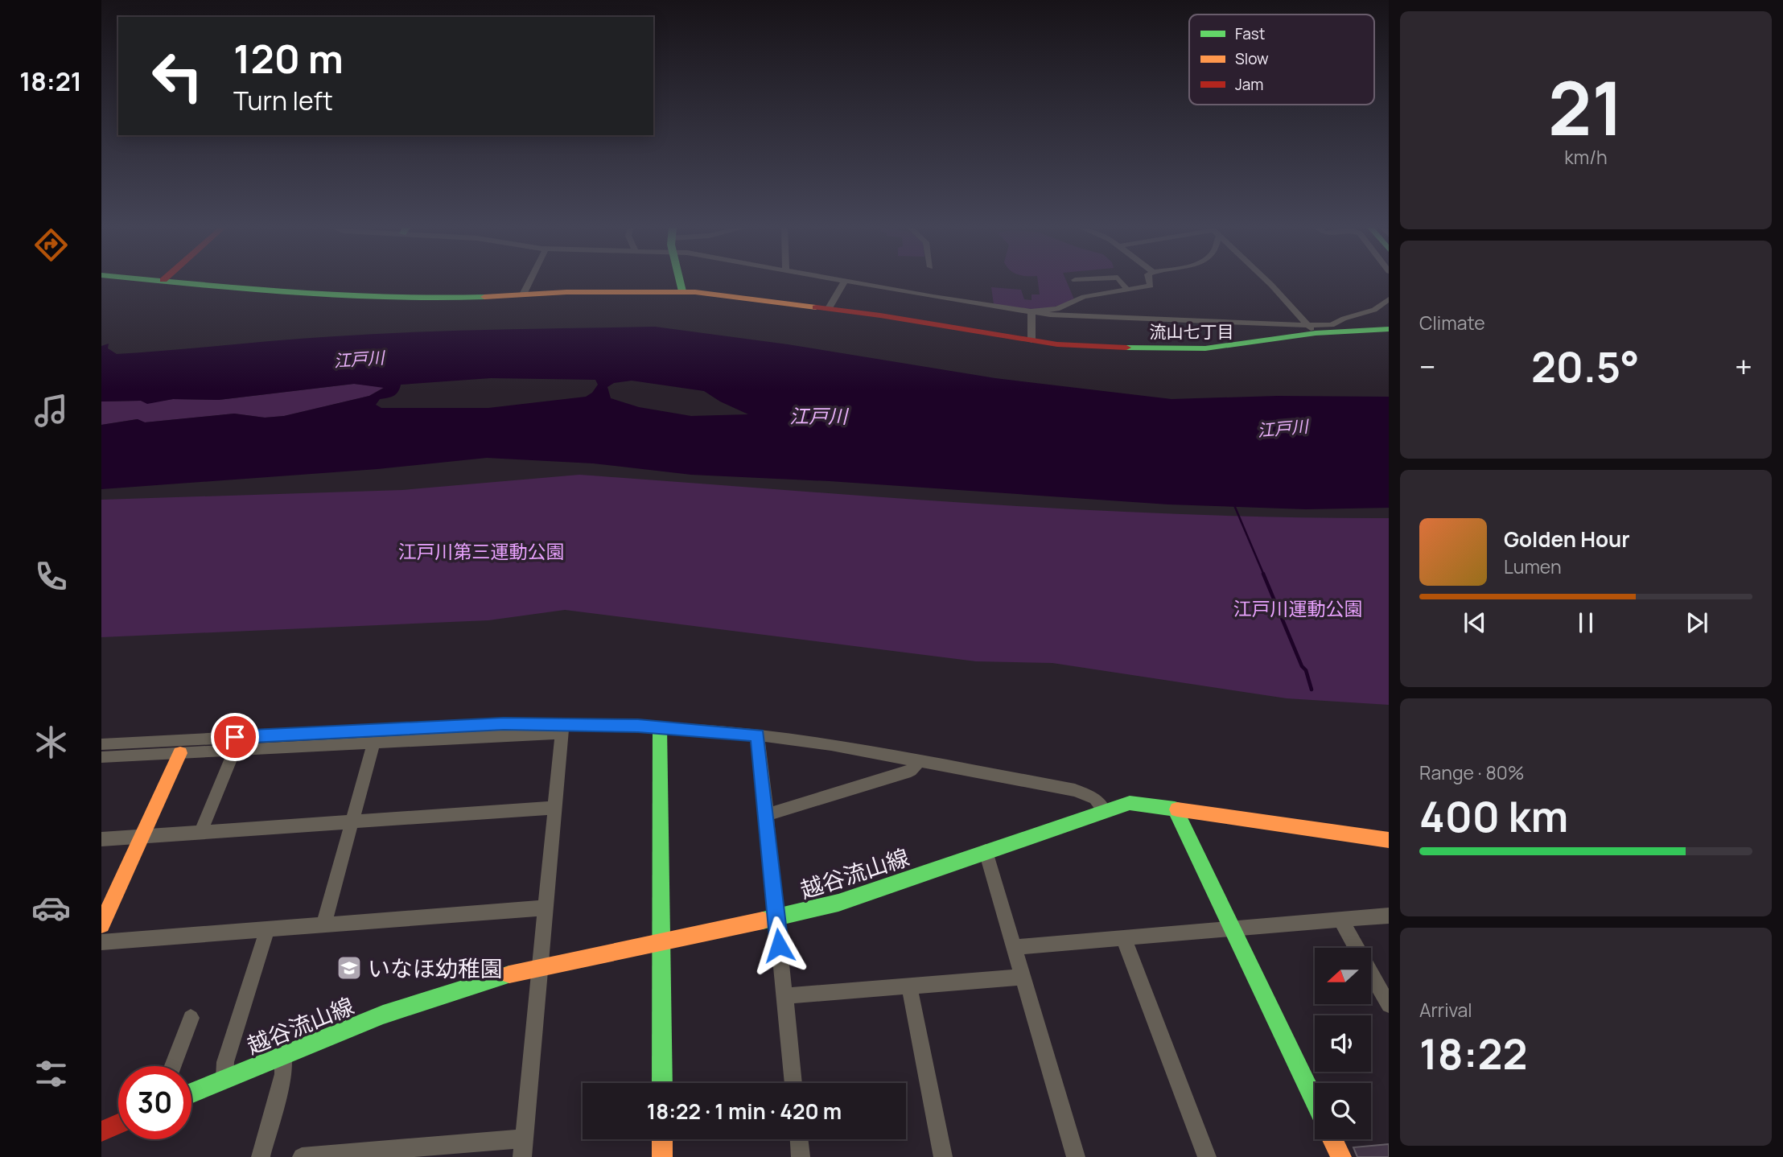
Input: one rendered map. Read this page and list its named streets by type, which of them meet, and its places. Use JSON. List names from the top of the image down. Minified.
{"streets":{"street":["越谷流山線"]},"districts":["流山七丁目"],"water":["江戸川"],"parks":["江戸川第三運動公園","江戸川運動公園"],"places":{"school or university":["いなほ幼稚園"]},"legend":["Fast","Slow","Jam"],"north":"left","page":{"tabs":"18:21","tile":[["21","km/h"],"Climate",["Range · 80%","400 km"],["Arrival","18:22"]],"turn":["120 m","Turn left"],"heat":["−","20.5°","+"],"song":["Golden Hour","Lumen"],"limit":"30","trip":"18:22 · 1 min · 420 m"}}
